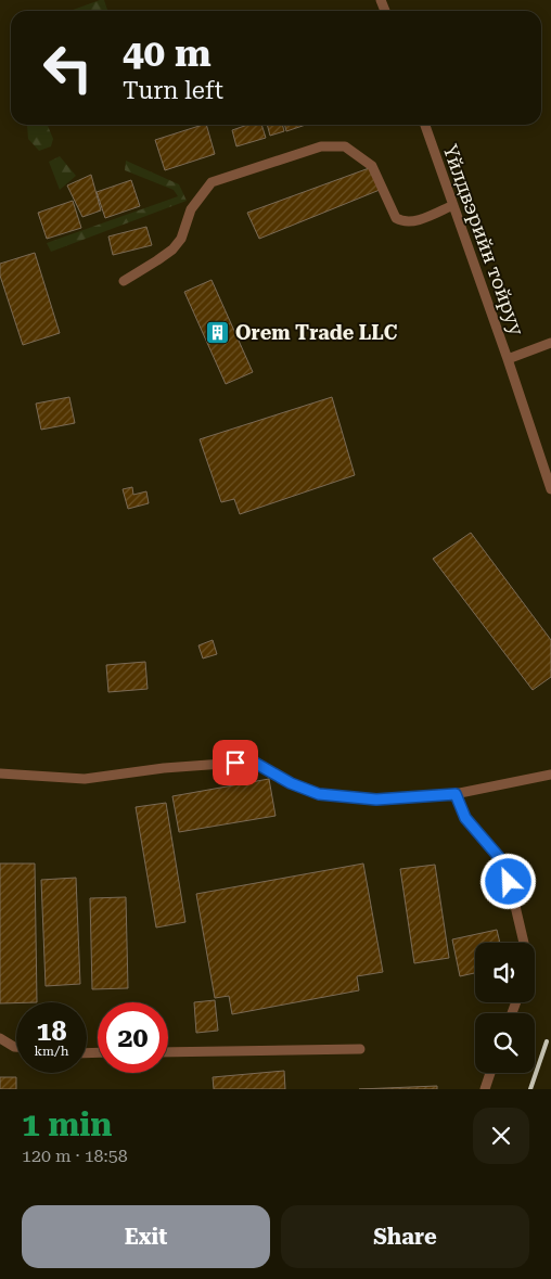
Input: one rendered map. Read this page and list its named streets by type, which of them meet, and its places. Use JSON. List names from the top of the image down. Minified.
{"streets":{"lane":["Үйлдвэрийн тойруу"]},"places":{"building":["Orem Trade LLC"]},"page":{"turn":["40 m","Turn left"],"speed":"18 km/h","limit":"20","heading":["1 min","120 m · 18:58"],"buttons":["Exit","Share"]}}
